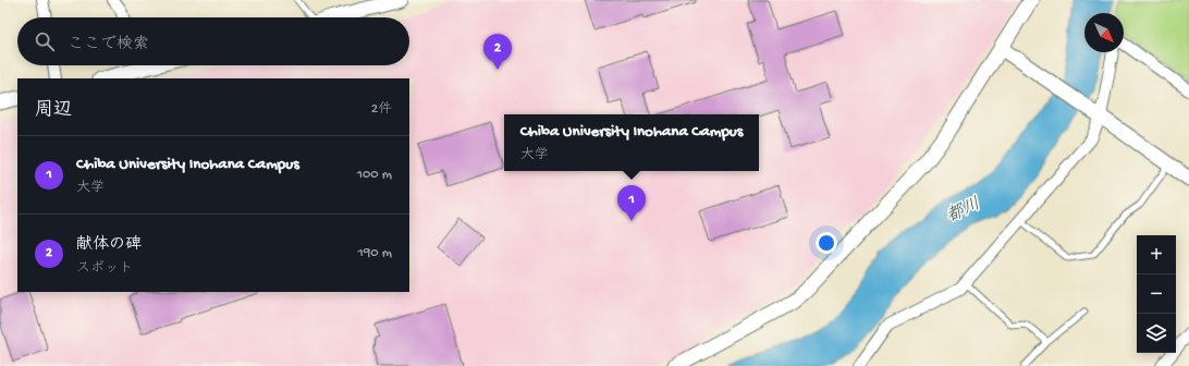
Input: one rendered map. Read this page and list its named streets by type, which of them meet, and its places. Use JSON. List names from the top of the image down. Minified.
{"water":["都川"],"north":"bottom right","page":{"search":"ここで検索","pins":["2","1"],"heading":["周辺","2件"],"popup":["Chiba University Inohana Campus","大学"],"list":[{"mark":"1","name":"Chiba University Inohana Campus","note":"大学","value":"100 m"},{"mark":"2","name":"献体の碑","note":"スポット","value":"190 m"}],"map_buttons":["+","−"]}}
